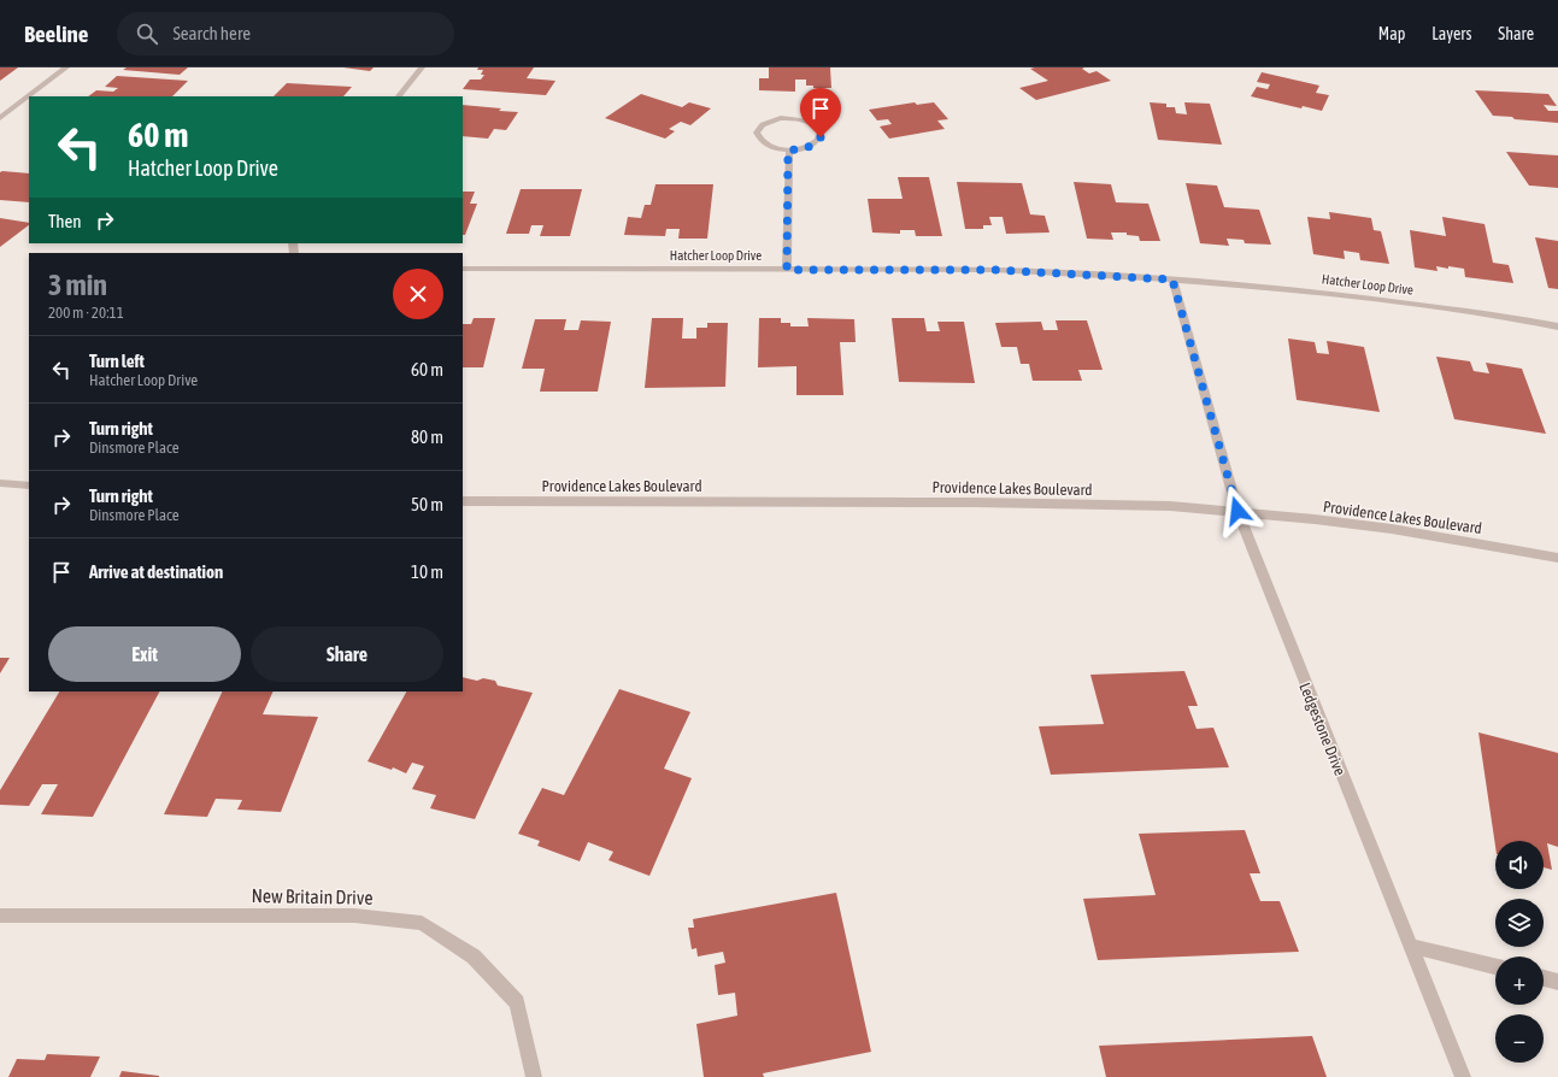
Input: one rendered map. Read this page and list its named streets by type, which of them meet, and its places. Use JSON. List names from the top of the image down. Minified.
{"streets":{"street":["Hatcher Loop Drive","Providence Lakes Boulevard","Ledgestone Drive","New Britain Drive"]},"crossings":[["Providence Lakes Boulevard","Ledgestone Drive"]],"page":{"header":"Beeline","search":"Search here","nav":["Map","Layers","Share"],"turn":["60 m","Hatcher Loop Drive"],"then":"Then","heading":["3 min","200 m · 20:11"],"list":[{"name":"Turn left","note":"Hatcher Loop Drive","value":"60 m"},{"name":"Turn right","note":"Dinsmore Place","value":"80 m"},{"name":"Turn right","note":"Dinsmore Place","value":"50 m"},{"name":"Arrive at destination","value":"10 m"}],"buttons":["Exit","Share"],"map_buttons":["+","−"]}}
